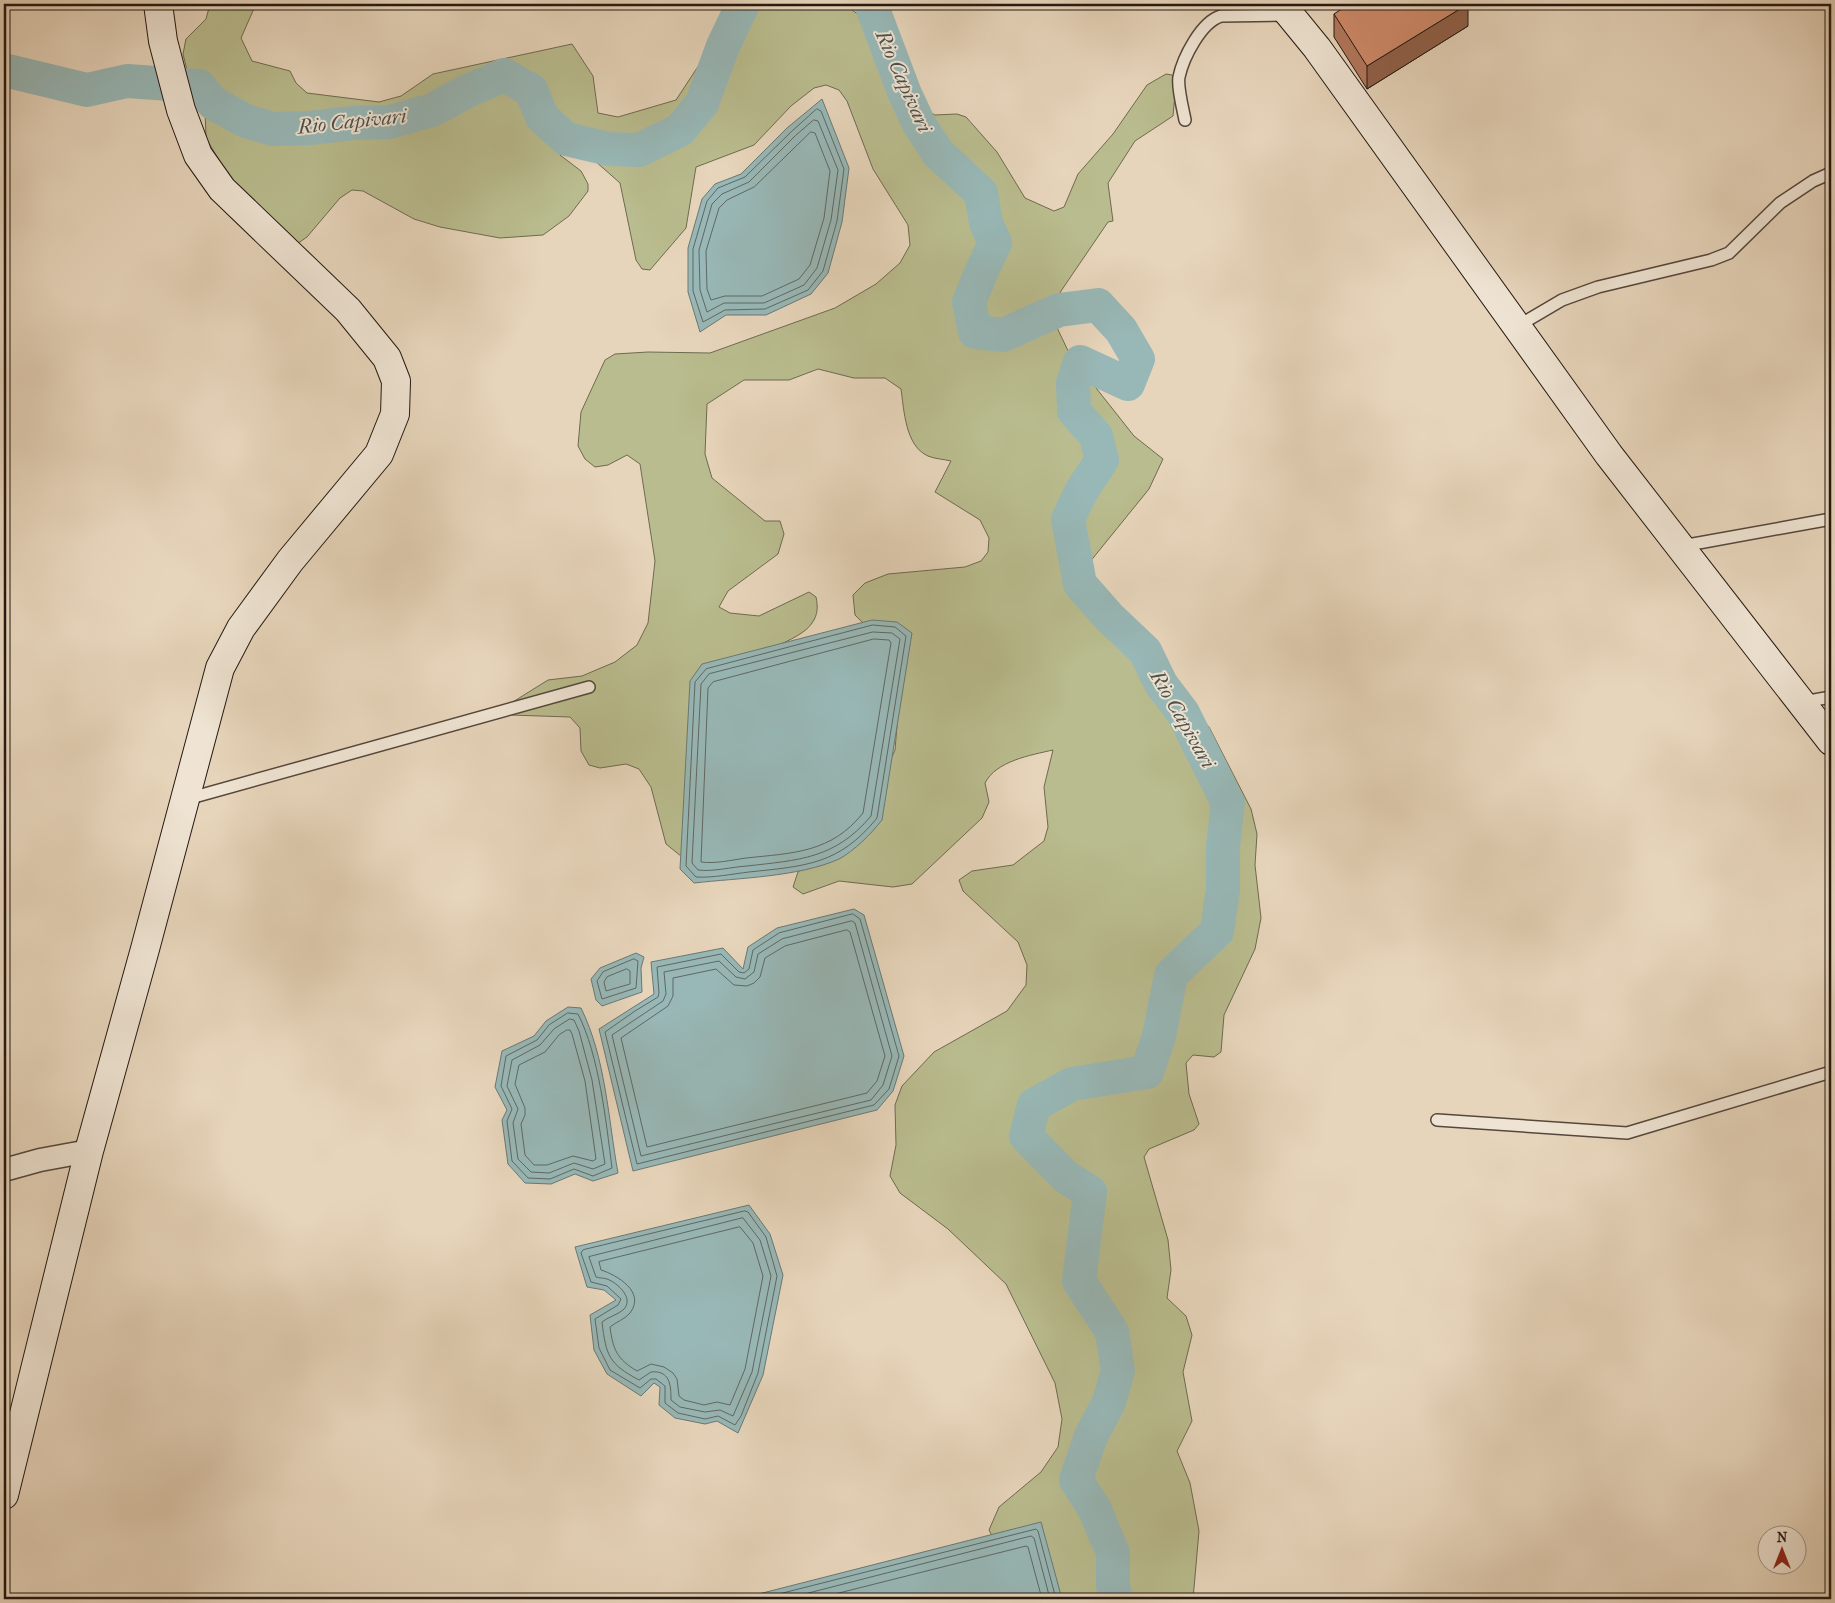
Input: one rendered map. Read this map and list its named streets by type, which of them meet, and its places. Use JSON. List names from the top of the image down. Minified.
{"water":["Rio Capivari"],"north":"top"}
